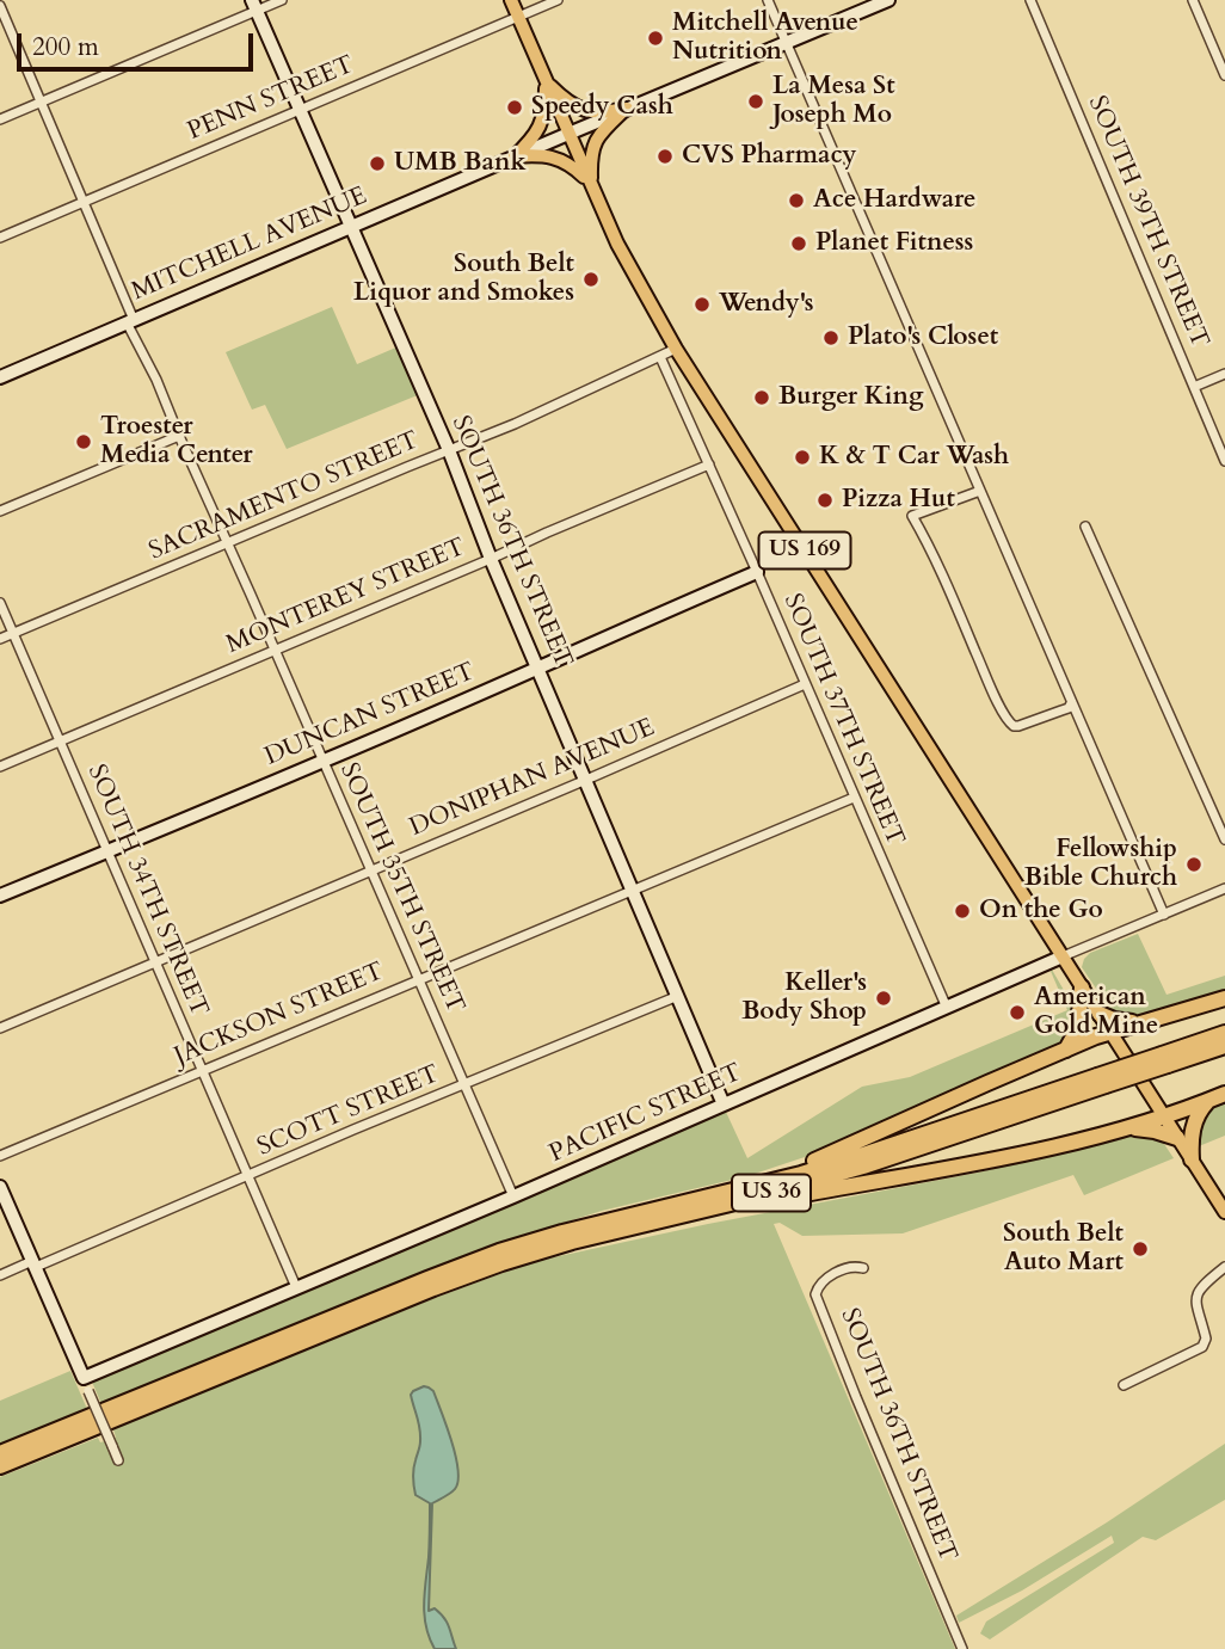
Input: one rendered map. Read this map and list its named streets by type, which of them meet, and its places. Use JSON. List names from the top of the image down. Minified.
{"streets":{"highway":["US 36"],"main road":["US 169"],"street":["PENN STREET","SOUTH 39TH STREET","MITCHELL AVENUE","SACRAMENTO STREET","SOUTH 36TH STREET","MONTEREY STREET","DUNCAN STREET","SOUTH 37TH STREET","DONIPHAN AVENUE","SOUTH 35TH STREET","SOUTH 34TH STREET","JACKSON STREET","SCOTT STREET","PACIFIC STREET"]},"crossings":[["PENN STREET","SOUTH 36TH STREET"],["PENN STREET","US 169"],["PENN STREET","SOUTH 35TH STREET"],["MITCHELL AVENUE","SOUTH 36TH STREET"],["MITCHELL AVENUE","US 169"],["MITCHELL AVENUE","SOUTH 35TH STREET"],["SACRAMENTO STREET","SOUTH 36TH STREET"],["SACRAMENTO STREET","US 169"],["SACRAMENTO STREET","SOUTH 37TH STREET"],["SACRAMENTO STREET","SOUTH 35TH STREET"],["SACRAMENTO STREET","SOUTH 34TH STREET"],["SOUTH 36TH STREET","MONTEREY STREET"],["SOUTH 36TH STREET","DUNCAN STREET"],["SOUTH 36TH STREET","DONIPHAN AVENUE"],["SOUTH 36TH STREET","JACKSON STREET"],["SOUTH 36TH STREET","SCOTT STREET"],["SOUTH 36TH STREET","PACIFIC STREET"],["US 169","PACIFIC STREET"],["MONTEREY STREET","SOUTH 37TH STREET"],["MONTEREY STREET","SOUTH 35TH STREET"],["MONTEREY STREET","SOUTH 34TH STREET"],["DUNCAN STREET","SOUTH 37TH STREET"],["DUNCAN STREET","SOUTH 35TH STREET"],["DUNCAN STREET","SOUTH 34TH STREET"],["SOUTH 37TH STREET","DONIPHAN AVENUE"],["SOUTH 37TH STREET","JACKSON STREET"],["SOUTH 37TH STREET","PACIFIC STREET"],["DONIPHAN AVENUE","SOUTH 35TH STREET"],["DONIPHAN AVENUE","SOUTH 34TH STREET"],["SOUTH 35TH STREET","JACKSON STREET"],["SOUTH 35TH STREET","SCOTT STREET"],["SOUTH 35TH STREET","PACIFIC STREET"],["SOUTH 34TH STREET","JACKSON STREET"],["SOUTH 34TH STREET","SCOTT STREET"],["SOUTH 34TH STREET","PACIFIC STREET"]],"places":["Mitchell Avenue Nutrition","La Mesa St Joseph Mo","Speedy Cash","CVS Pharmacy","UMB Bank","Ace Hardware","Planet Fitness","South Belt Liquor and Smokes","Wendy's","Plato's Closet","Burger King","Troester Media Center","K & T Car Wash","Pizza Hut","Fellowship Bible Church","On the Go","Keller's Body Shop","American Gold Mine","South Belt Auto Mart"],"scale_bar":"200 m"}
